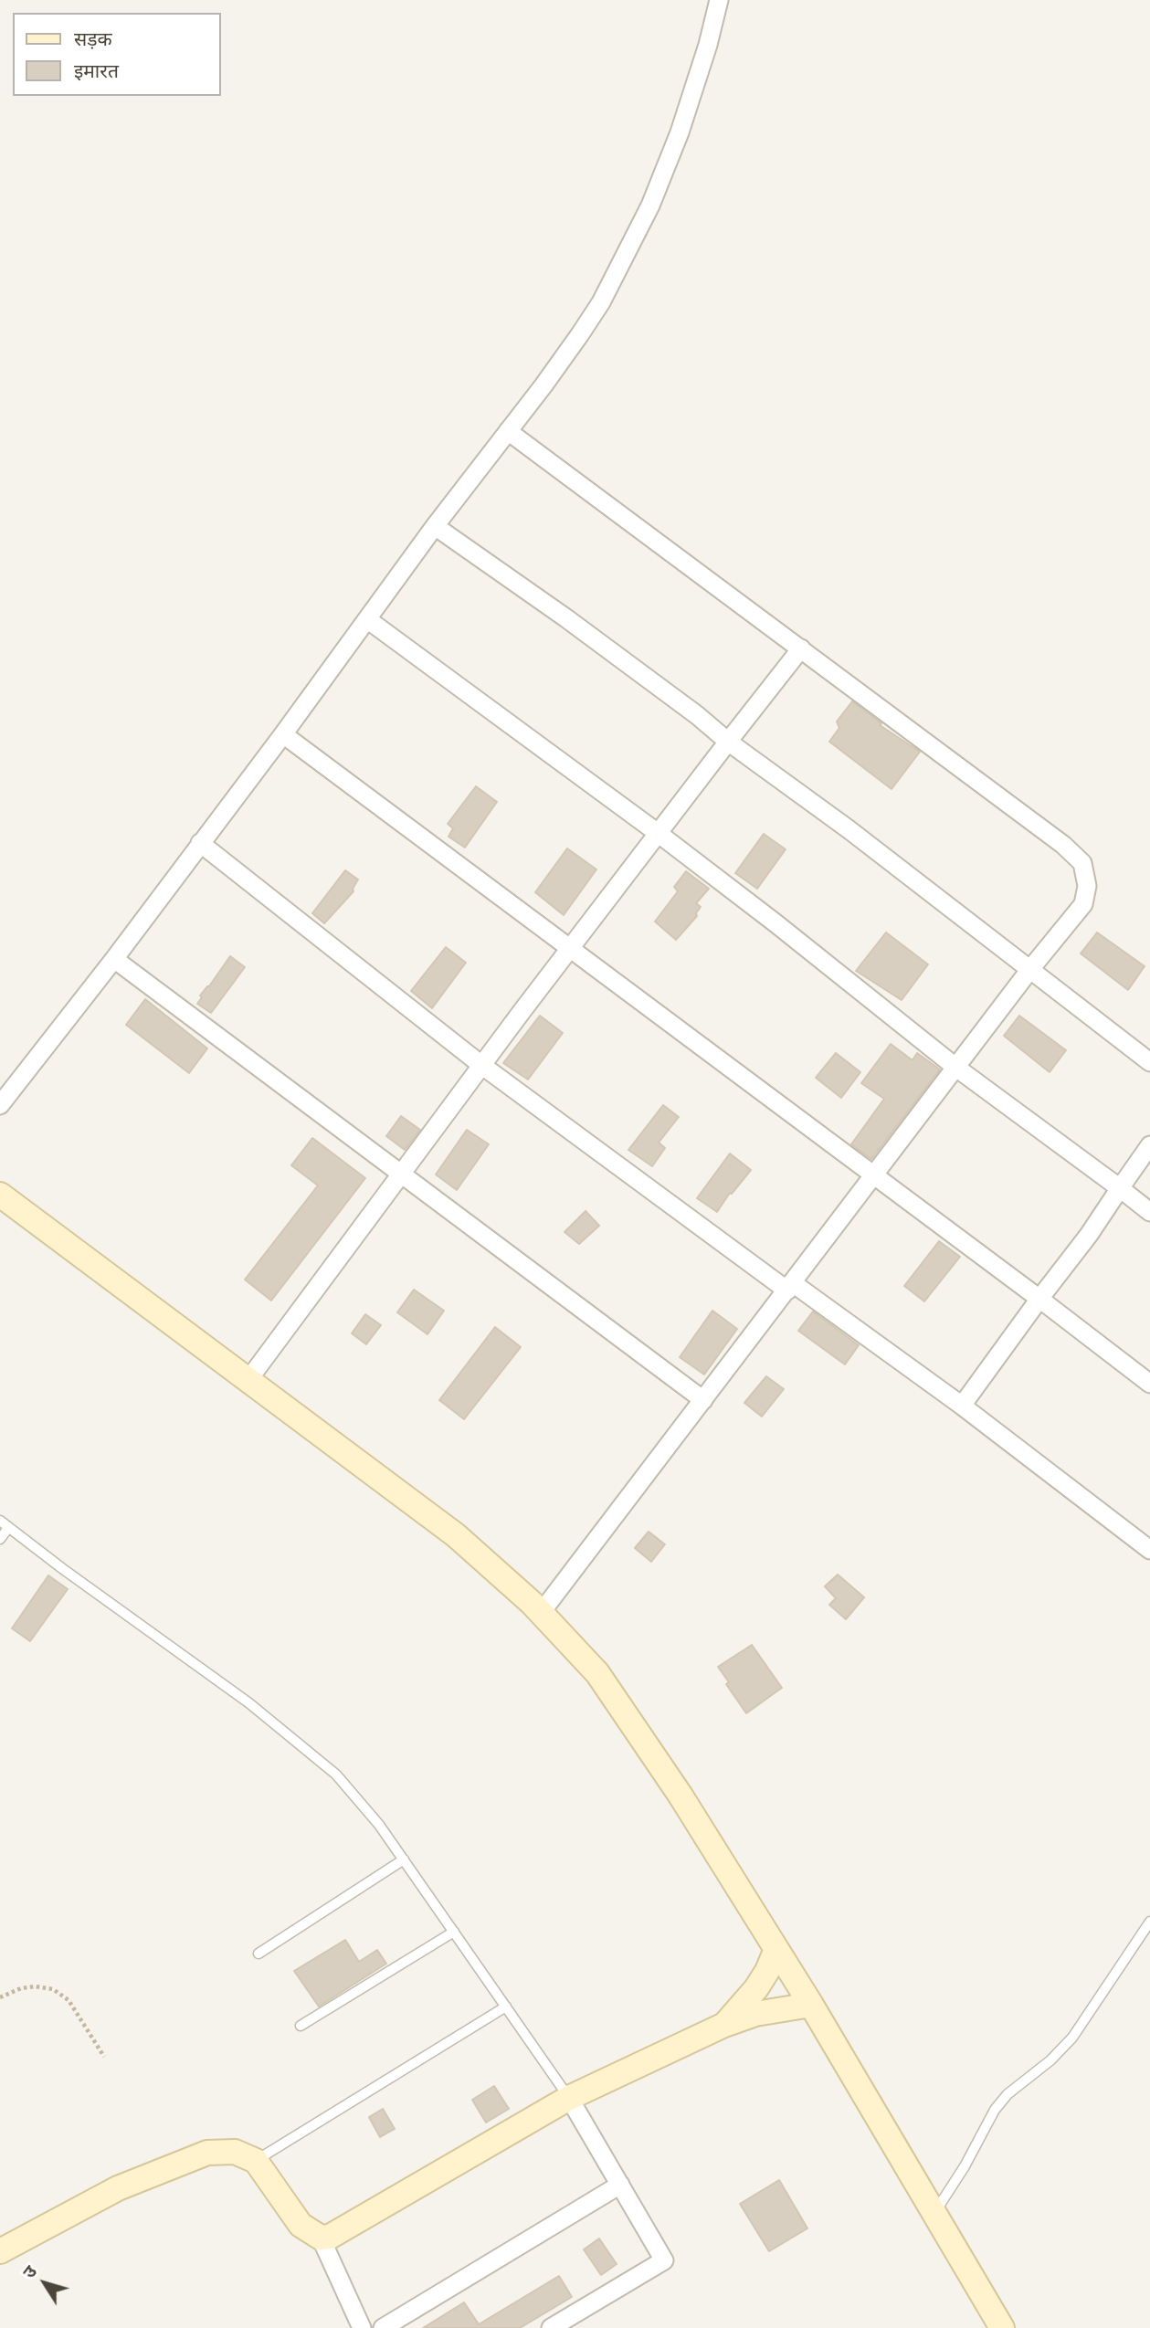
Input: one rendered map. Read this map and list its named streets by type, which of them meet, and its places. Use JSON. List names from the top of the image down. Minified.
{"legend":["सड़क","इमारत"],"north":"top left"}
